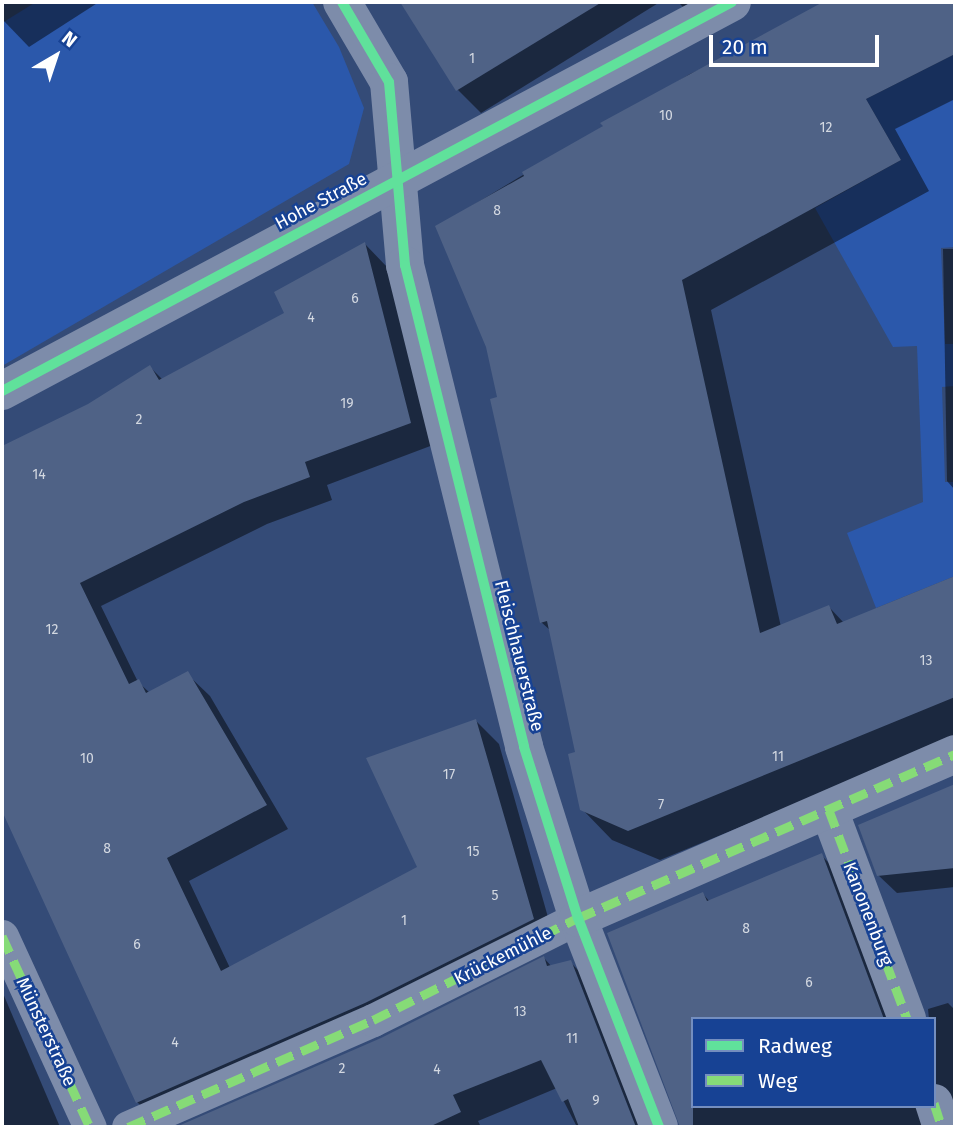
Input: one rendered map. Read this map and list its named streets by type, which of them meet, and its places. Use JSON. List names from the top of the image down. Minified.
{"streets":{"street":["Hohe Straße","Fleischhauerstraße","Kanonenburg","Krückemühle","Münsterstraße"]},"crossings":[["Hohe Straße","Fleischhauerstraße"],["Fleischhauerstraße","Krückemühle"],["Kanonenburg","Krückemühle"]],"house_numbers":["1","10","12","8","6","4","19","2","14","12","13","11","10","17","7","8","15","5","1","8","6","6","13","11","4","2","4","9"],"legend":["Radweg","Weg"],"scale_bar":"20 m","north":"top right"}
